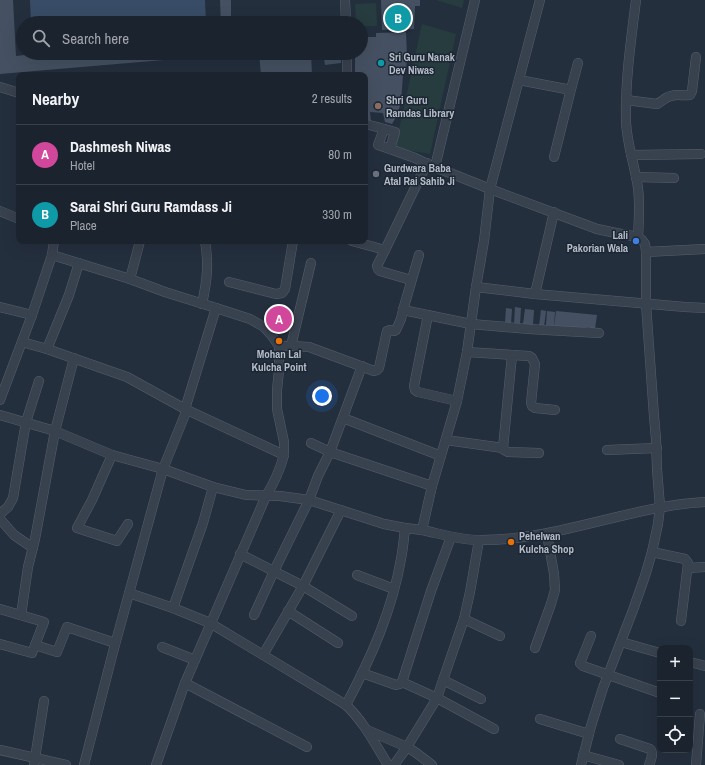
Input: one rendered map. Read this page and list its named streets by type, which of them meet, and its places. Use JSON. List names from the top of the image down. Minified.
{"places":["Sri Guru Nanak Dev Niwas","Shri Guru Ramdas Library","Gurdwara Baba Atal Rai Sahib Ji","Lali Pakorian Wala","Mohan Lal Kulcha Point","Pehelwan Kulcha Shop"],"page":{"pins":["B","A"],"search":"Search here","heading":["Nearby","2 results"],"list":[{"mark":"A","name":"Dashmesh Niwas","note":"Hotel","value":"80 m"},{"mark":"B","name":"Sarai Shri Guru Ramdass Ji","note":"Place","value":"330 m"}],"map_buttons":["+","−"]}}
